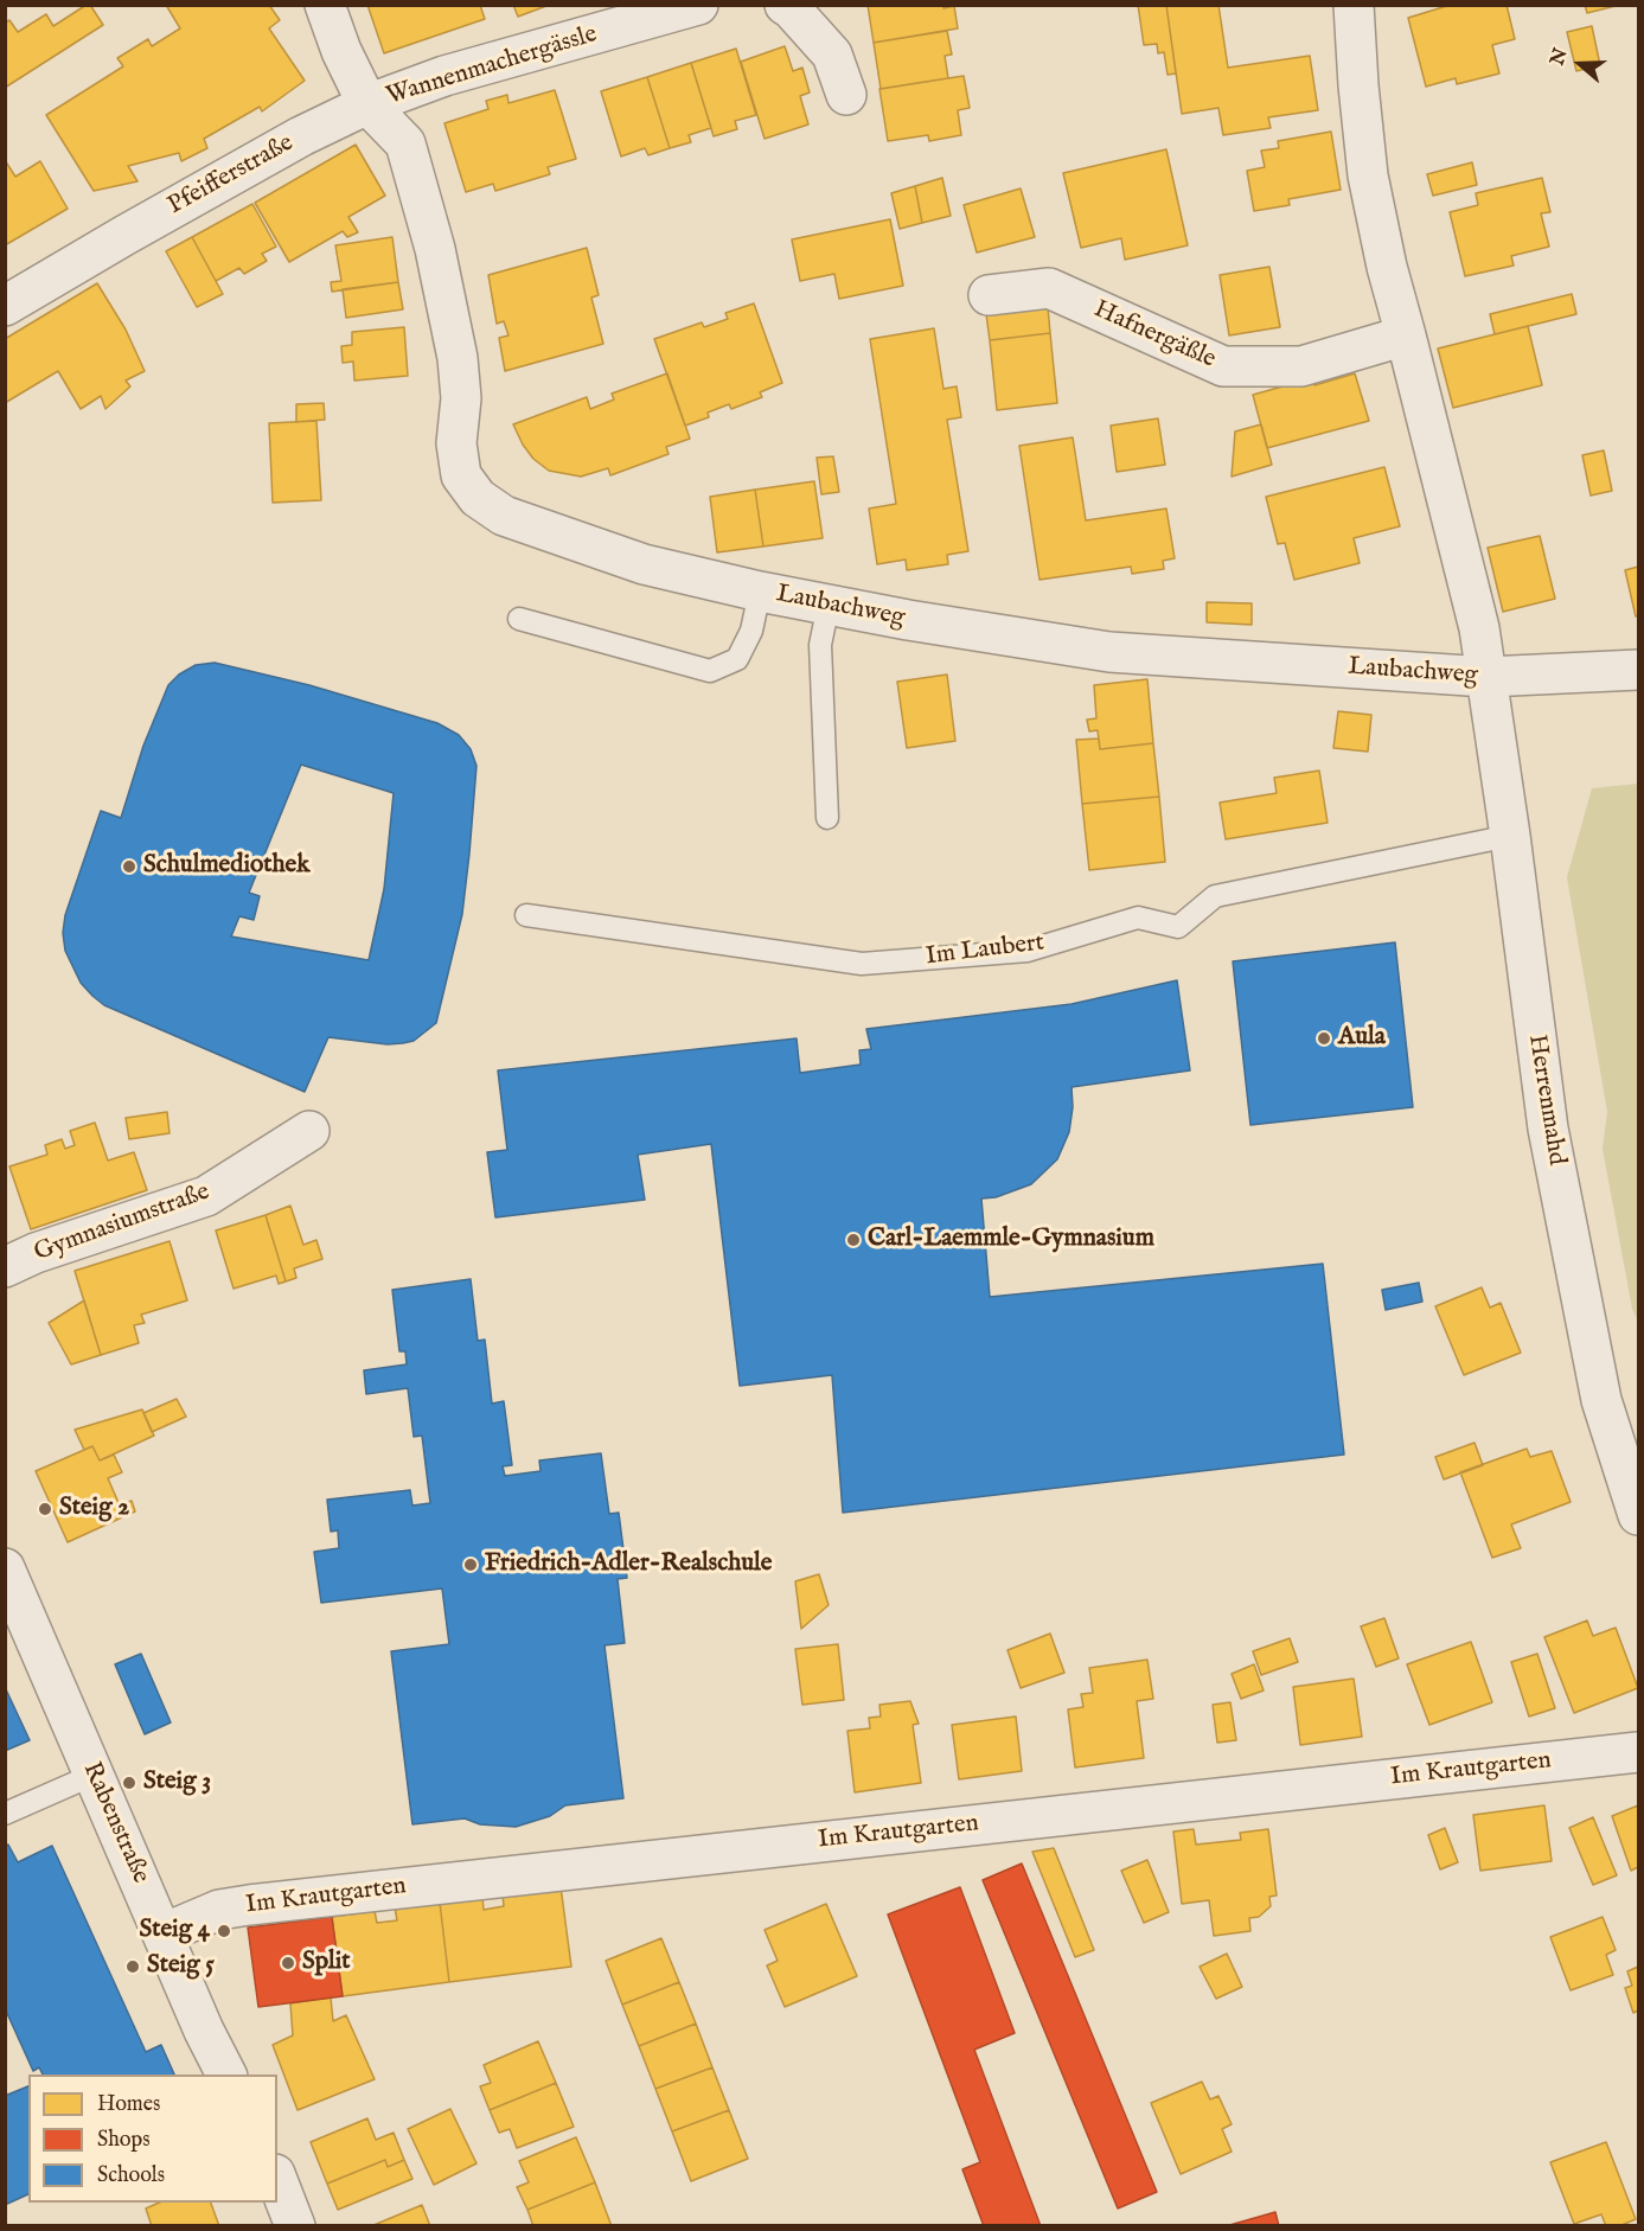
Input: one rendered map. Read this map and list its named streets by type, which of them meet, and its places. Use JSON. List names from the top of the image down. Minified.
{"streets":{"street":["Wannenmachergässle","Pfeifferstraße","Hafnergäßle","Laubachweg","Herrenmahd","Gymnasiumstraße","Im Krautgarten","Rabenstraße"],"lane":["Im Laubert"]},"crossings":[["Wannenmachergässle","Pfeifferstraße"],["Wannenmachergässle","Laubachweg"],["Pfeifferstraße","Laubachweg"],["Laubachweg","Herrenmahd"],["Im Laubert","Herrenmahd"],["Im Krautgarten","Rabenstraße"]],"places":["Schulmediothek","Aula","Carl-Laemmle-Gymnasium","Steig 2","Friedrich-Adler-Realschule","Steig 3","Steig 4","Split","Steig 5"],"legend":["Homes","Shops","Schools"],"north":"left"}
